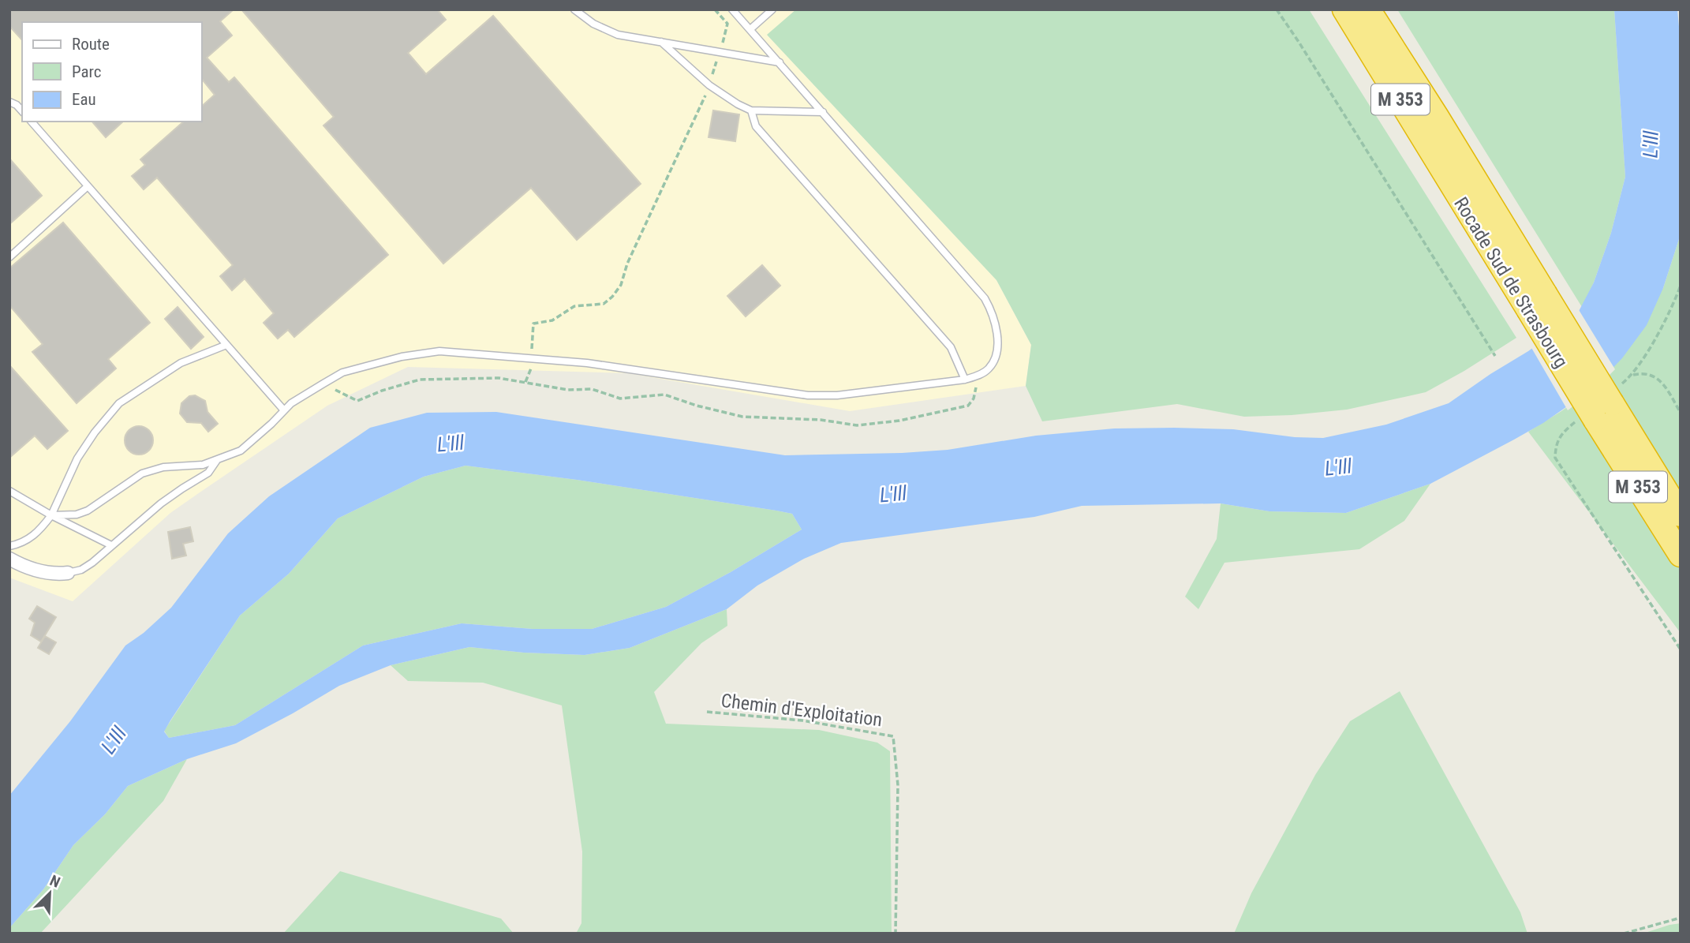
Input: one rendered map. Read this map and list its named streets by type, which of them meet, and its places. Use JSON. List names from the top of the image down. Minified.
{"streets":{"highway":["M 353","Rocade Sud de Strasbourg"],"path":["Chemin d'Exploitation"]},"water":["L'Ill"],"legend":["Route","Parc","Eau"],"north":"top right"}
